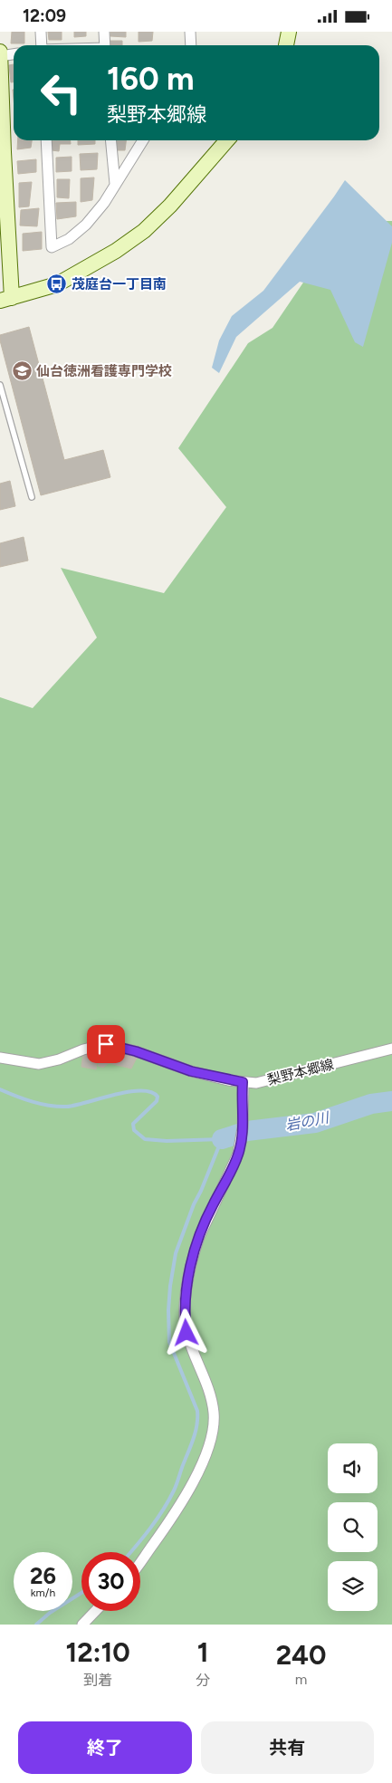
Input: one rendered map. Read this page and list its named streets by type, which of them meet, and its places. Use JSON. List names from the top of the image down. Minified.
{"streets":{"street":["梨野本郷線"]},"water":["岩の川"],"places":{"bus stop":["茂庭台一丁目南"],"school or university":["仙台徳洲看護専門学校"]},"page":{"status":"12:09","turn":["160 m","梨野本郷線"],"speed":"26 km/h","limit":"30","eta":["12:10","到着","1","分","240","m"],"buttons":["終了","共有"]}}
